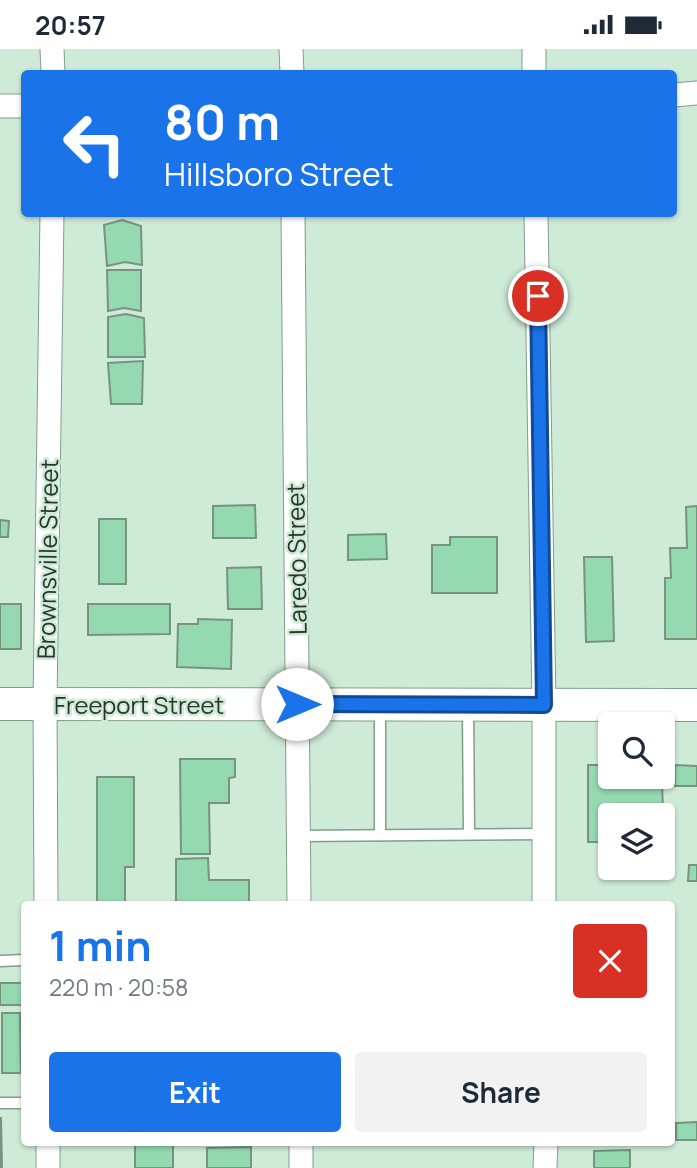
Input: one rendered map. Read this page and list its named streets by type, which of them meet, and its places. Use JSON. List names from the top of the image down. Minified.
{"streets":{"main road":["Freeport Street"],"street":["Brownsville Street","Laredo Street"]},"crossings":[["Brownsville Street","Freeport Street"],["Laredo Street","Freeport Street"]],"page":{"status":"20:57","turn":["80 m","Hillsboro Street"],"heading":["1 min","220 m · 20:58"],"buttons":["Exit","Share"]}}
